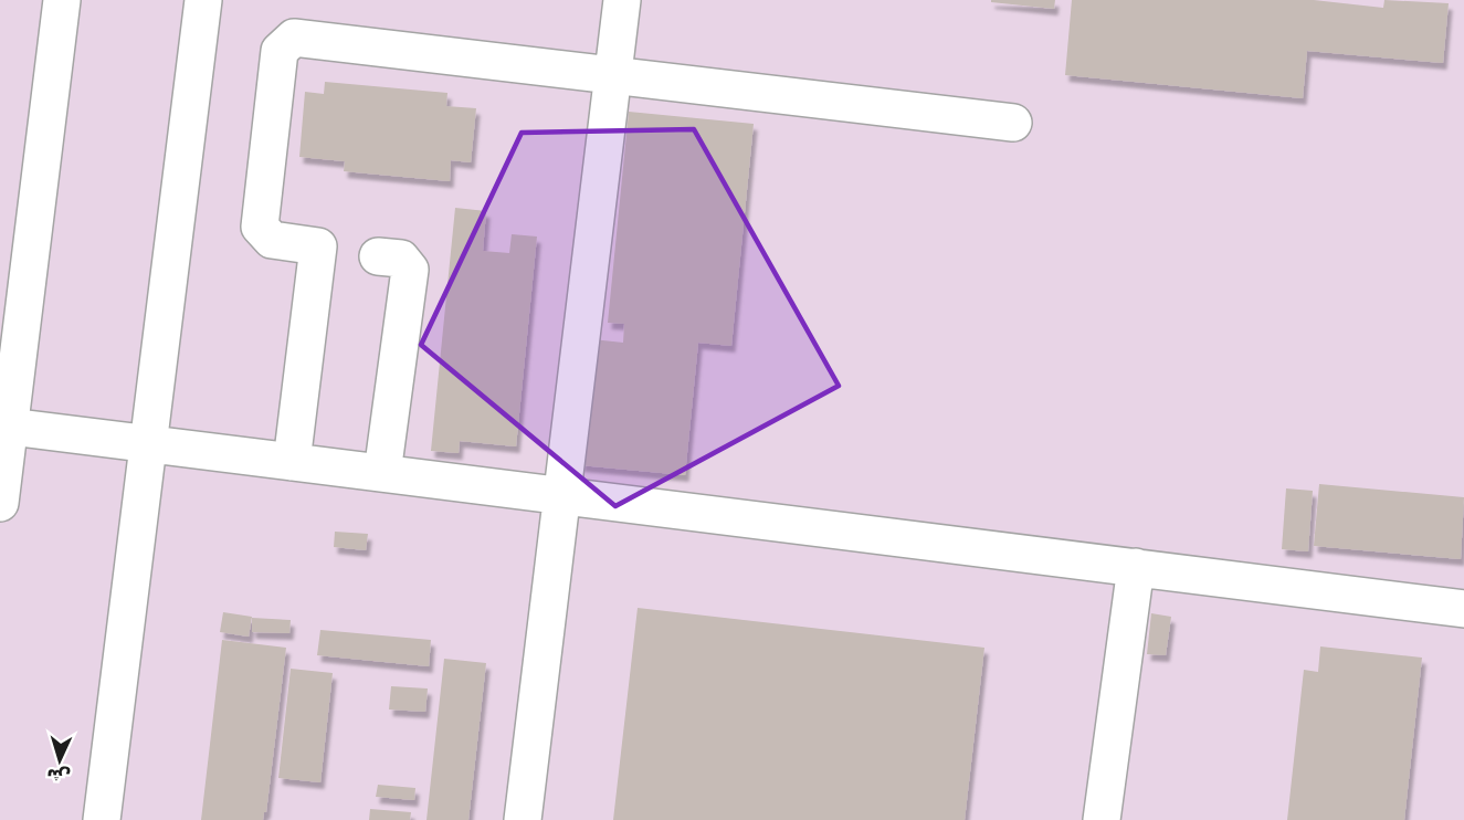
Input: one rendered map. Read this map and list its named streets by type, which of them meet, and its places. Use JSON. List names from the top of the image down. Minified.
{"north":"bottom"}
